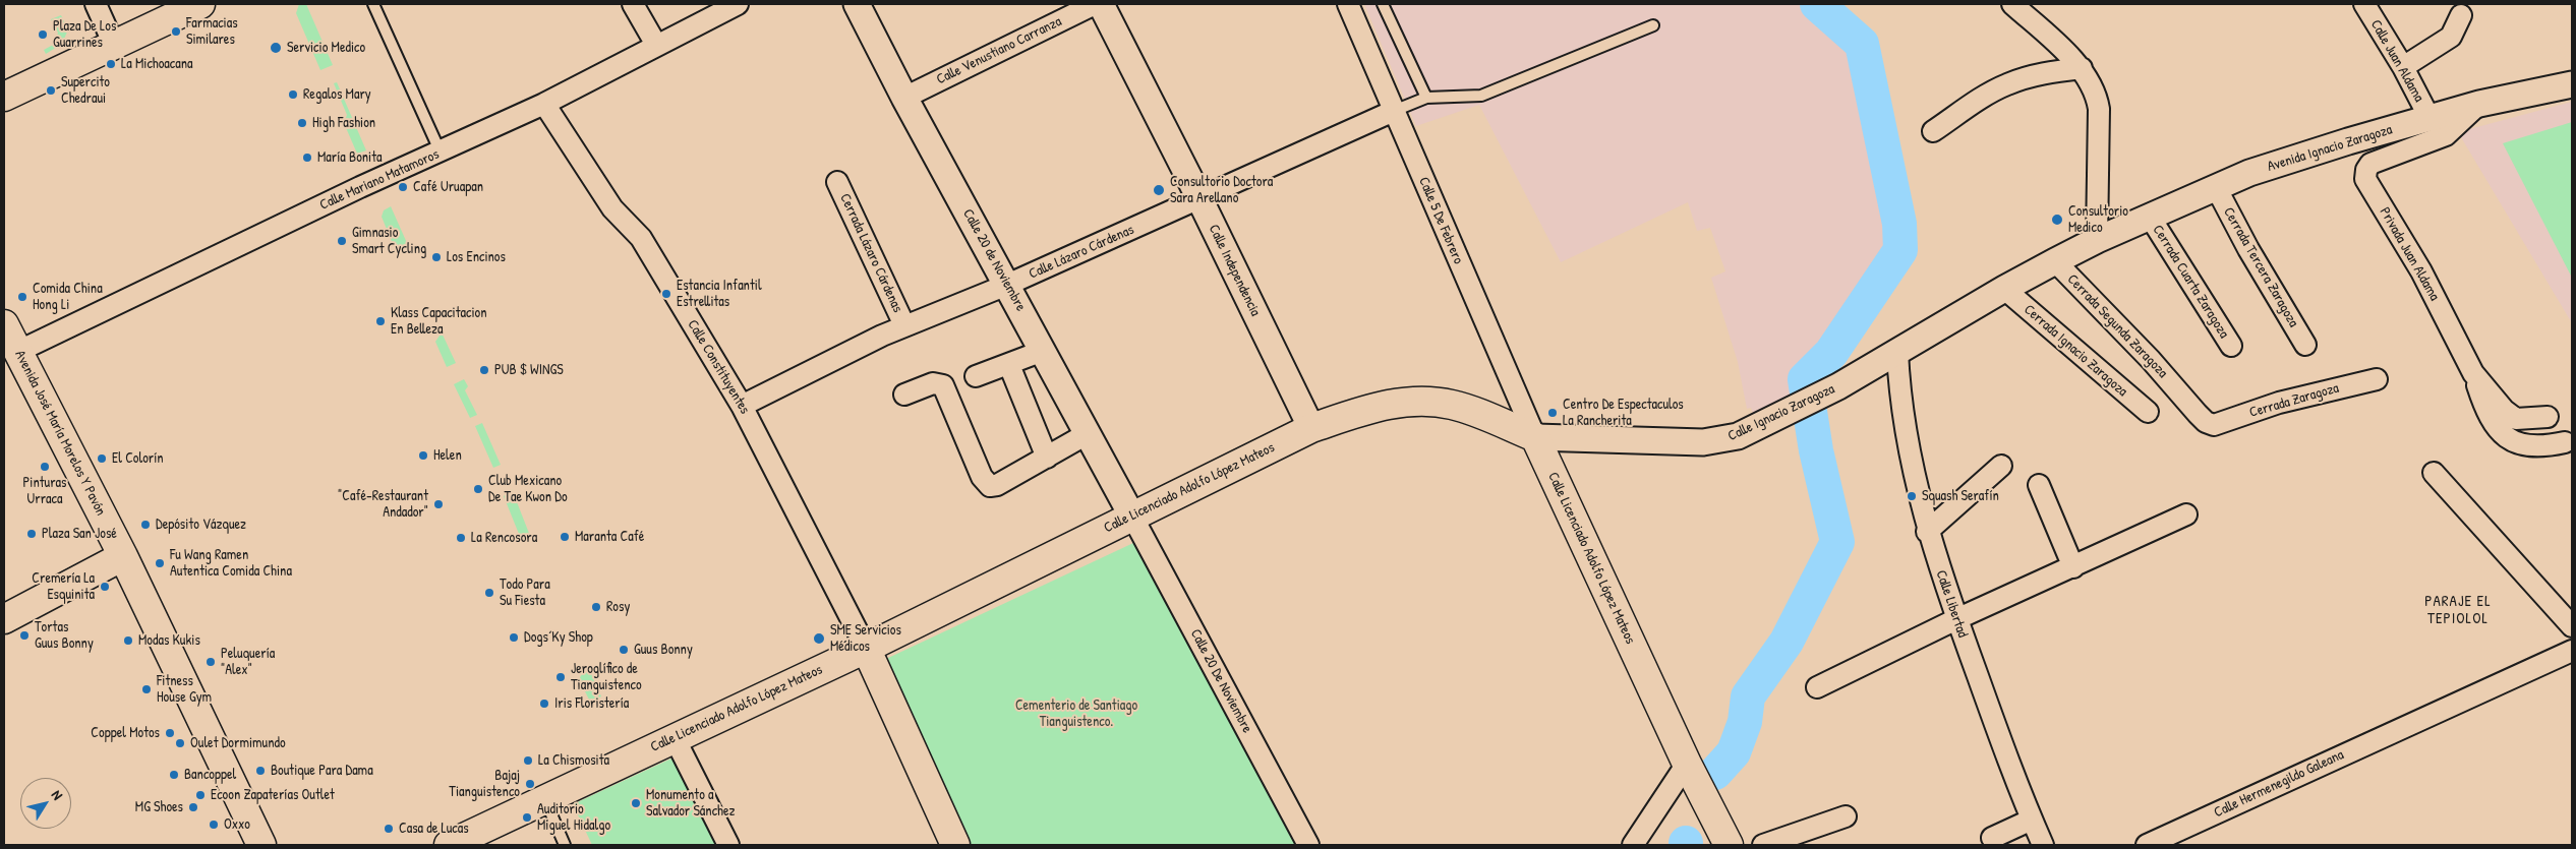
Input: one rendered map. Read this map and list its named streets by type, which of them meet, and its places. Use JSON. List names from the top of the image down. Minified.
{"streets":{"main road":["Avenida José María Morelos Y Pavón","Calle Licenciado Adolfo López Mateos"],"street":["Calle Venustiano Carranza","Calle Juan Aldama","Avenida Ignacio Zaragoza","Calle Mariano Matamoros","Calle 5 De Febrero","Calle Lázaro Cárdenas","Cerrada Lázaro Cárdenas","Privada Juan Aldama","Calle 20 de Noviembre","Cerrada Tercera Zaragoza","Calle Independencia","Cerrada Cuarta Zaragoza","Cerrada Segunda Zaragoza","Cerrada Ignacio Zaragoza","Calle Constituyentes","Cerrada Zaragoza","Calle Ignacio Zaragoza","Calle Libertad","Calle 20 De Noviembre","Calle Hermenegildo Galeana"]},"crossings":[["Calle Venustiano Carranza","Calle 20 de Noviembre"],["Calle Juan Aldama","Avenida Ignacio Zaragoza"],["Avenida Ignacio Zaragoza","Privada Juan Aldama"],["Avenida Ignacio Zaragoza","Cerrada Tercera Zaragoza"],["Avenida Ignacio Zaragoza","Cerrada Cuarta Zaragoza"],["Avenida Ignacio Zaragoza","Cerrada Segunda Zaragoza"],["Avenida Ignacio Zaragoza","Cerrada Ignacio Zaragoza"],["Avenida Ignacio Zaragoza","Calle Ignacio Zaragoza"],["Avenida Ignacio Zaragoza","Calle Libertad"],["Calle Mariano Matamoros","Calle Constituyentes"],["Calle Mariano Matamoros","Avenida José María Morelos Y Pavón"],["Calle 5 De Febrero","Calle Lázaro Cárdenas"],["Calle 5 De Febrero","Calle Ignacio Zaragoza"],["Calle 5 De Febrero","Calle Licenciado Adolfo López Mateos"],["Calle Lázaro Cárdenas","Cerrada Lázaro Cárdenas"],["Calle Lázaro Cárdenas","Calle 20 de Noviembre"],["Calle Lázaro Cárdenas","Calle Independencia"],["Calle Lázaro Cárdenas","Calle Constituyentes"],["Calle 20 de Noviembre","Calle Licenciado Adolfo López Mateos"],["Calle 20 de Noviembre","Calle 20 De Noviembre"],["Calle Independencia","Calle Licenciado Adolfo López Mateos"],["Cerrada Segunda Zaragoza","Cerrada Zaragoza"],["Calle Constituyentes","Calle Licenciado Adolfo López Mateos"],["Calle Ignacio Zaragoza","Calle Licenciado Adolfo López Mateos"],["Calle Ignacio Zaragoza","Calle Libertad"],["Calle Licenciado Adolfo López Mateos","Calle 20 De Noviembre"]],"districts":["PARAJE EL TEPIOLOL"],"parks":["Cementerio de Santiago Tianguistenco."],"places":["Farmacias Similares","Plaza De Los Guarrines","Servicio Medico","La Michoacana","Supercito Chedraui","Regalos Mary","High Fashion","María Bonita","Café Uruapan","Consultorio Doctora Sara Arellano","Consultorio Medico","Gimnasio Smart Cycling","Los Encinos","Estancia Infantil Estrellitas","Comida China Hong Li","Klass Capacitacion En Belleza","PUB $ WINGS","Centro De Espectaculos La Rancherita","Helen","El Colorín","Pinturas Urraca","Club Mexicano De Tae Kwon Do","Squash Serafín","\"Café-Restaurant Andador\"","Depósito Vázquez","Plaza San José","Maranta Café","La Rencosora","Fu Wang Ramen Autentica Comida China","Cremería La Esquinita","Todo Para Su Fiesta","Rosy","Tortas Guus Bonny","Dogs´Ky Shop","SME Servicios Médicos","Modas Kukis","Guus Bonny","Peluquería \"Alex\"","Jeroglífico de Tianguistenco","Fitness House Gym","Iris Floristería","Coppel Motos","Oulet Dormimundo","La Chismosita","Boutique Para Dama","Bancoppel","Bajaj Tianguistenco","Ecoon Zapaterías Outlet","Monumento a Salvador Sánchez","MG Shoes","Auditorio Miguel Hidalgo","Oxxo","Casa de Lucas"],"north":"top right"}
